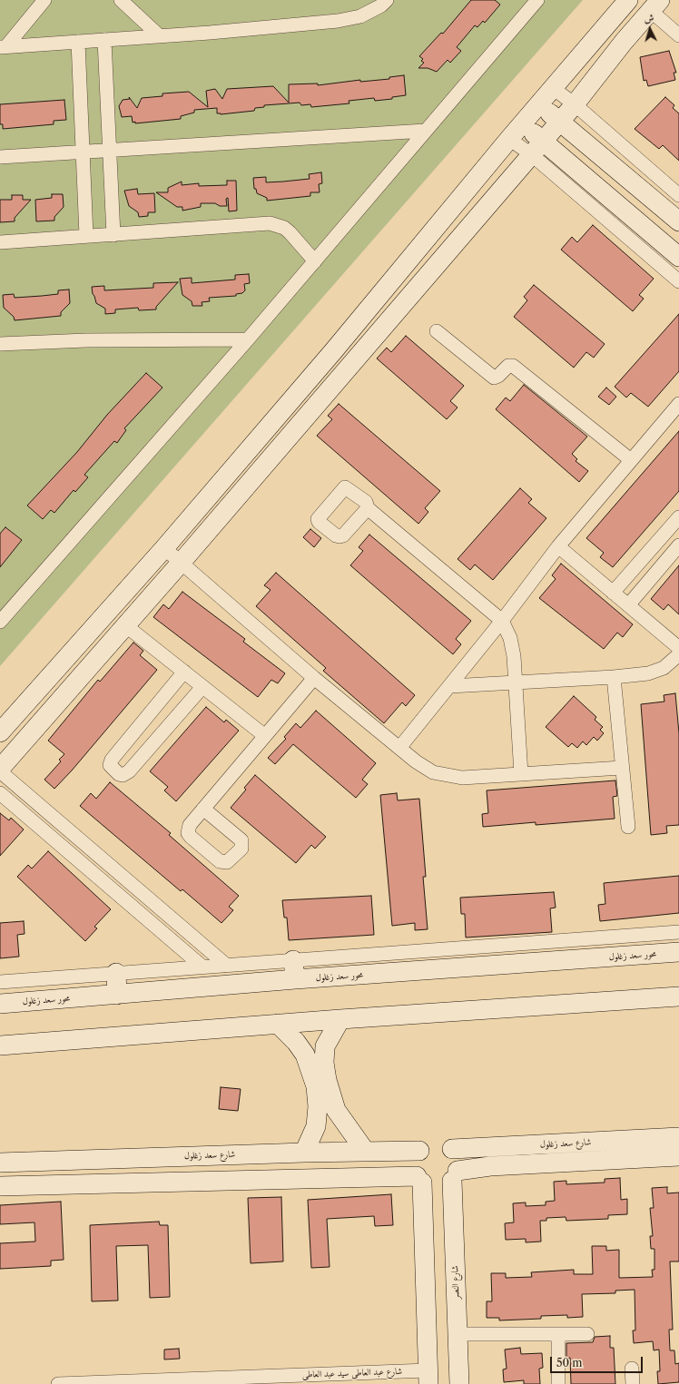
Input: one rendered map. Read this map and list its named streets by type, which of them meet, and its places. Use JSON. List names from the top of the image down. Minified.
{"streets":{"street":["محور سعد زغلول","شارع سعد زغلول","شارع النصر","شارع عبد العاطى سيد عبد العاطى"]},"crossings":[["شارع سعد زغلول","شارع النصر"]],"scale_bar":"50 m","north":"top"}
